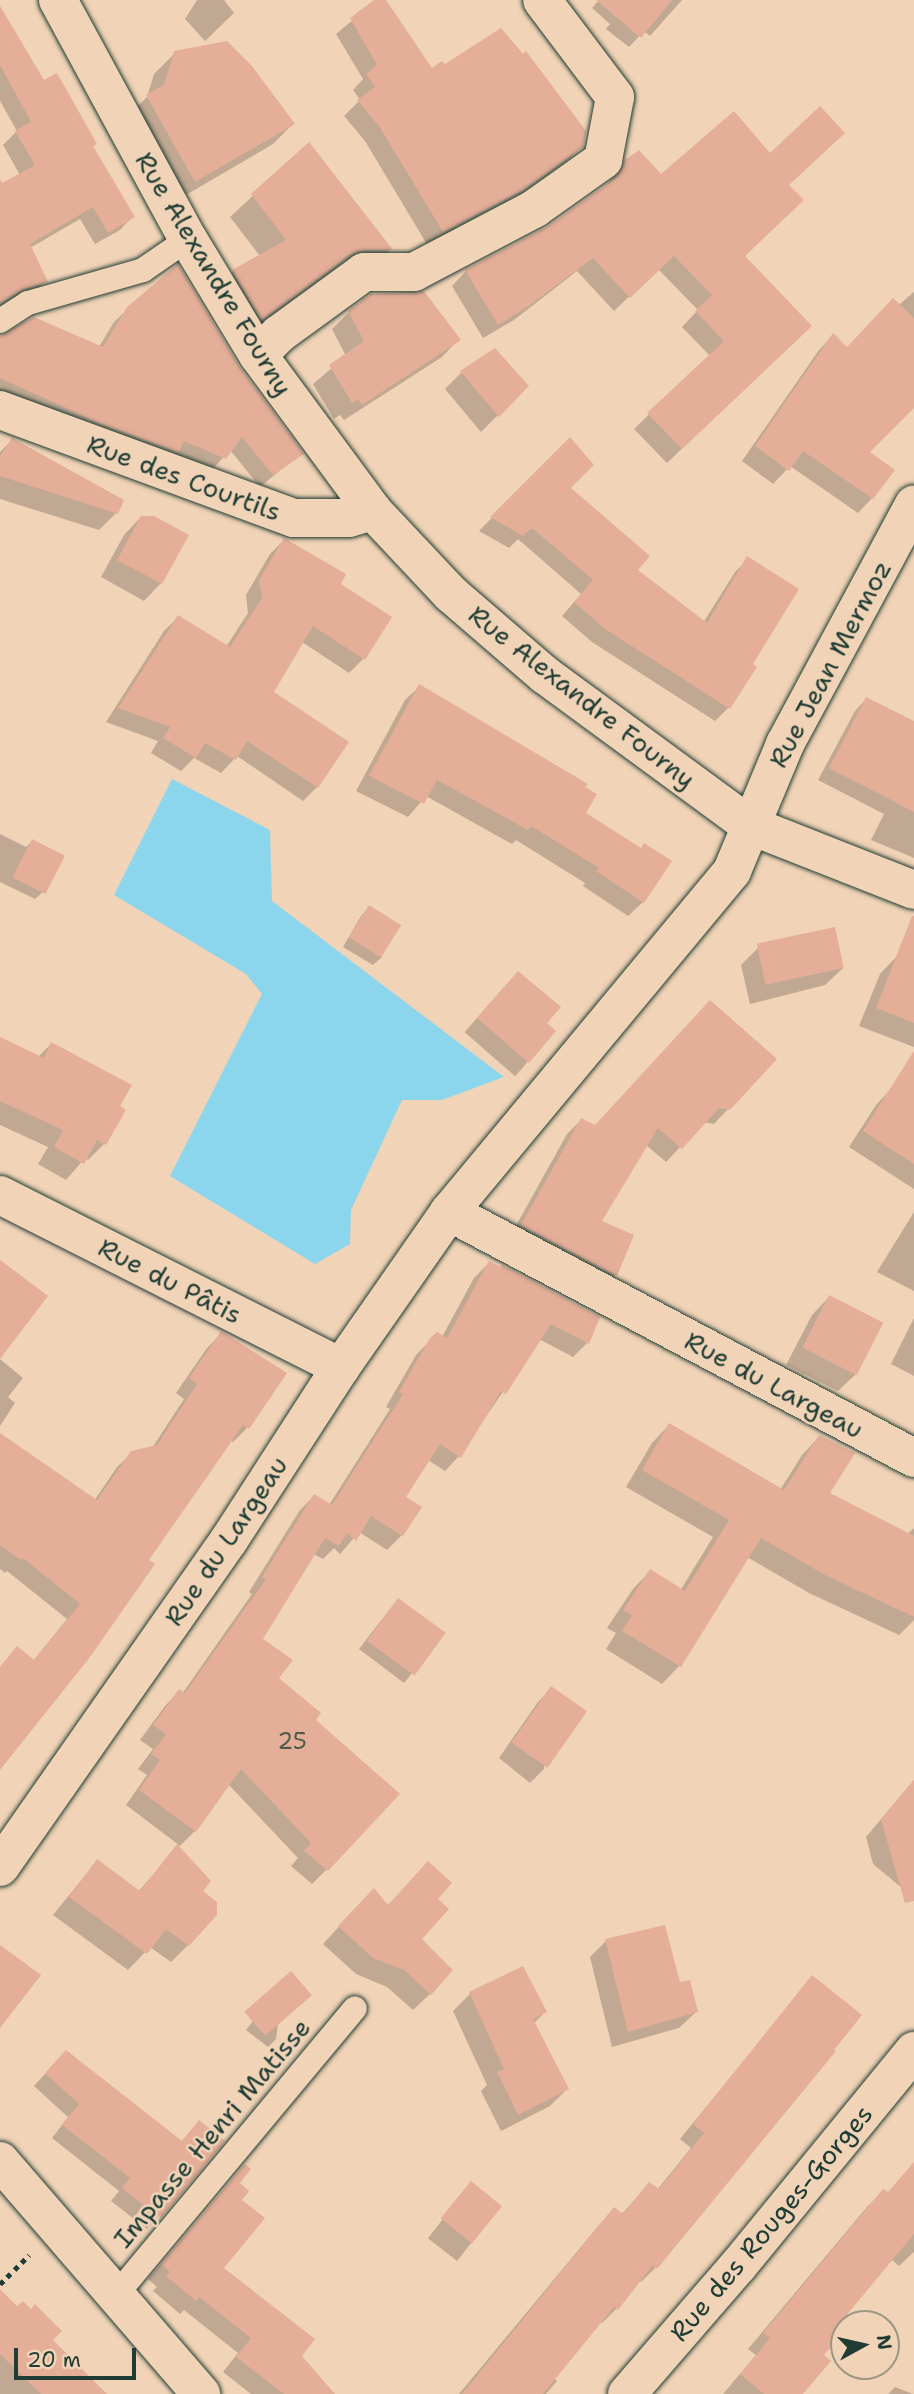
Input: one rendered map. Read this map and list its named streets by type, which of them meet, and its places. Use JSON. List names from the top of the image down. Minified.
{"streets":{"street":["Rue Alexandre Fourny","Rue des Courtils","Rue Jean Mermoz","Rue du Pâtis","Rue du Largeau","Rue des Rouges-Gorges"],"lane":["Impasse Henri Matisse"]},"crossings":[["Rue Alexandre Fourny","Rue des Courtils"],["Rue Alexandre Fourny","Rue Jean Mermoz"],["Rue Alexandre Fourny","Rue du Largeau"],["Rue Jean Mermoz","Rue du Largeau"],["Rue du Pâtis","Rue du Largeau"]],"house_numbers":["25"],"scale_bar":"20 m","north":"right"}
